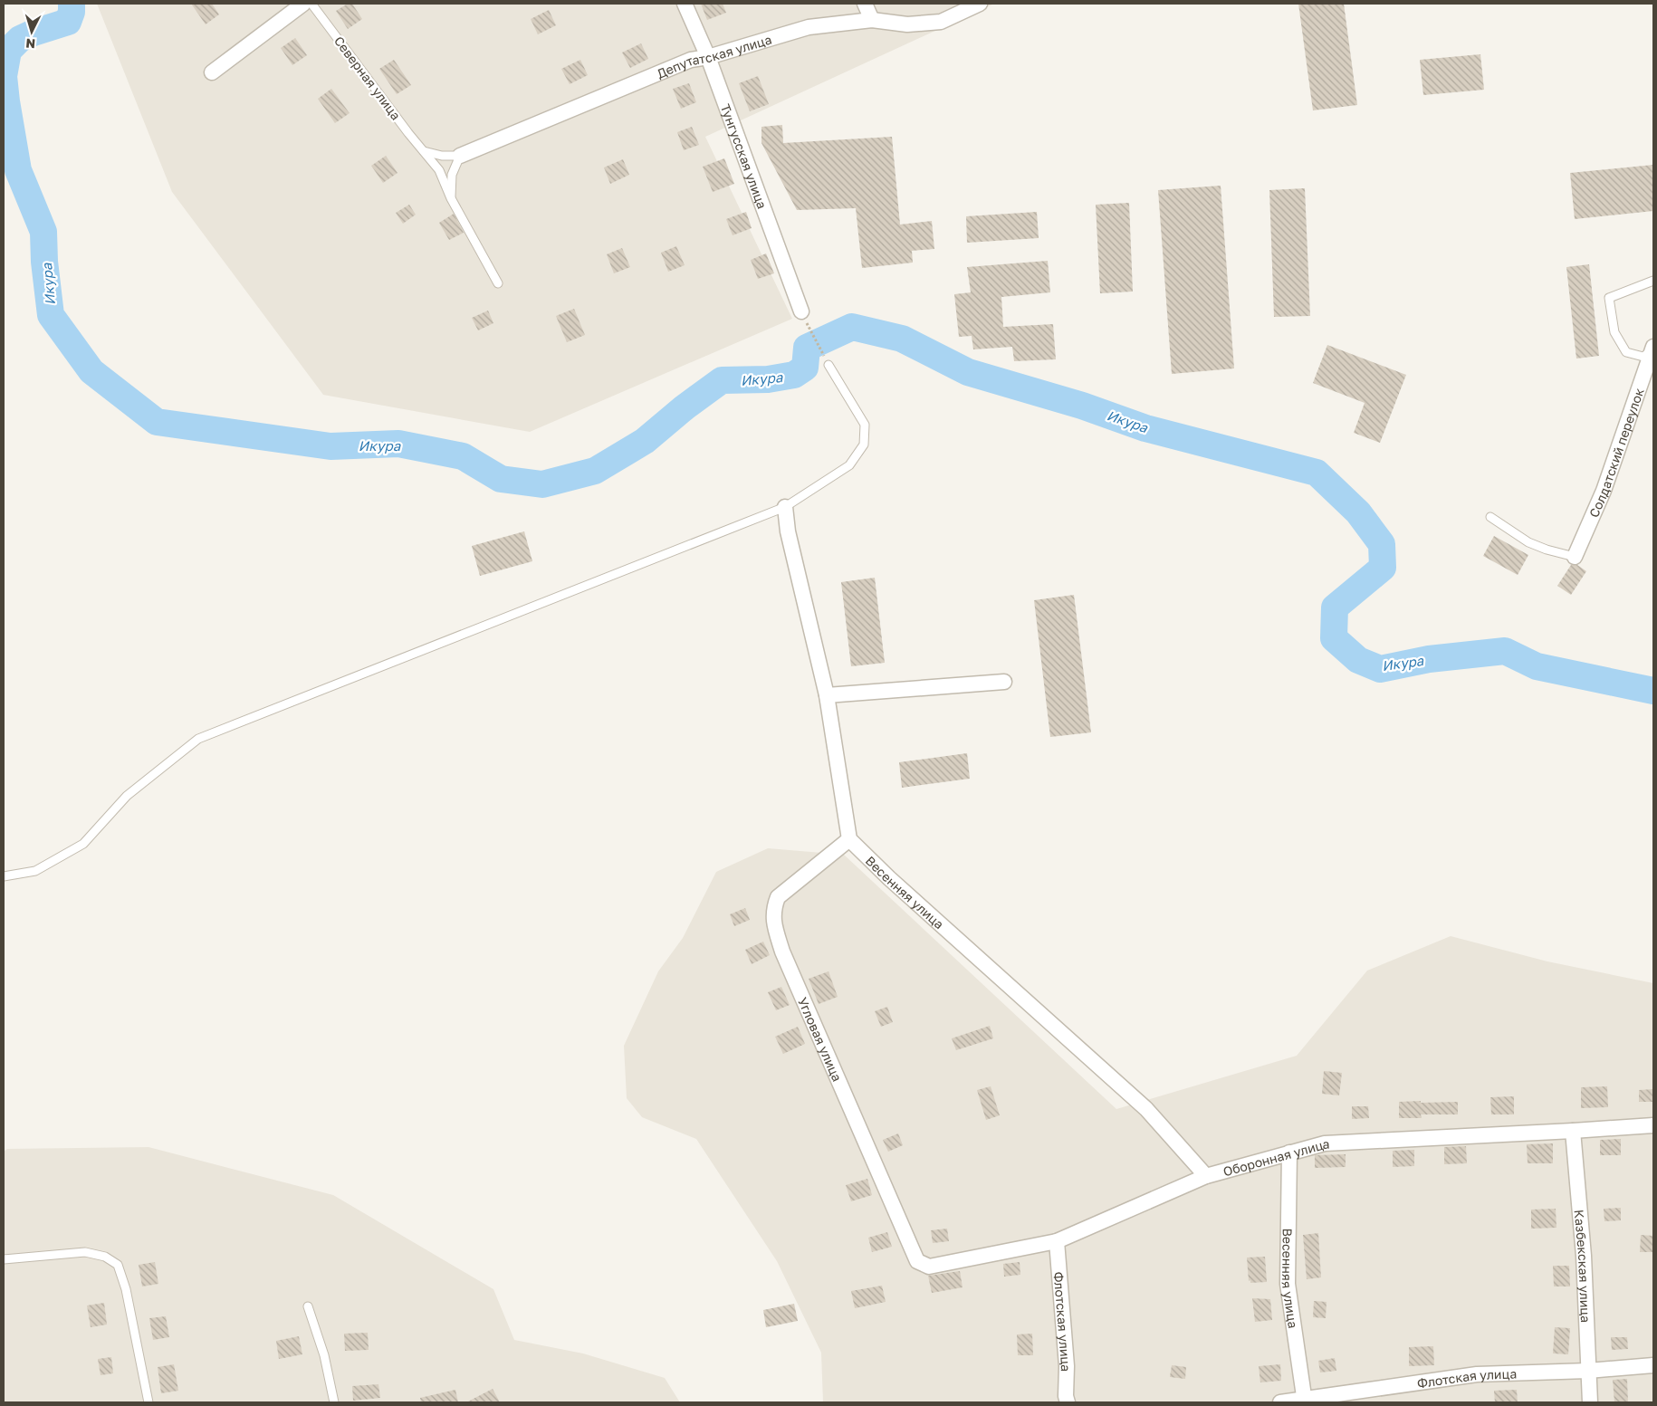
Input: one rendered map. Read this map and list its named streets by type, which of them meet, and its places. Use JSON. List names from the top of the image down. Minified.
{"streets":{"street":["Депутатская улица","Тунгусская улица","Солдатский переулок","Весенняя улица","Угловая улица","Оборонная улица","Казбекская улица","Флотская улица"],"lane":["Северная улица"]},"crossings":[["Депутатская улица","Тунгусская улица"],["Весенняя улица","Угловая улица"],["Весенняя улица","Оборонная улица"],["Весенняя улица","Флотская улица"],["Угловая улица","Оборонная улица"],["Оборонная улица","Казбекская улица"],["Оборонная улица","Флотская улица"],["Казбекская улица","Флотская улица"]],"water":["Икура"],"north":"bottom"}
